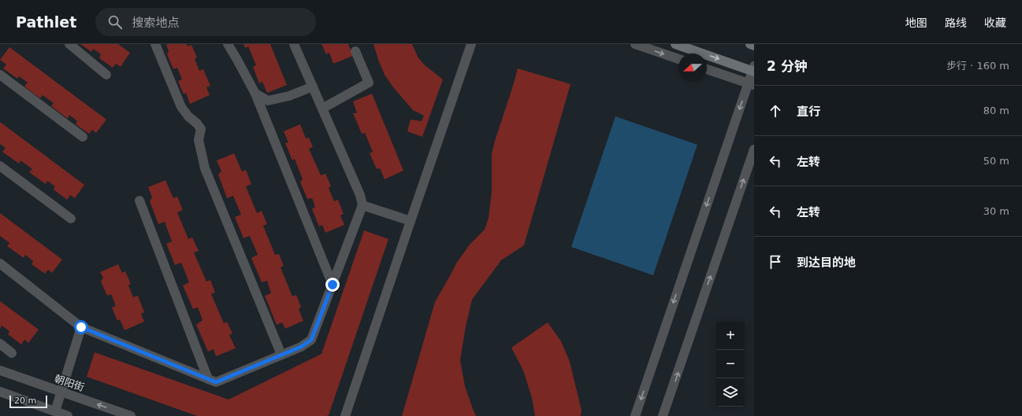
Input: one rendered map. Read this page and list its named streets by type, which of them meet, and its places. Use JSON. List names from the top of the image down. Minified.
{"streets":{"street":["朝阳街"]},"scale_bar":"20 m","north":"left","page":{"header":"Pathlet","search":"搜索地点","nav":["地图","路线","收藏"],"heading":["2 分钟","步行 · 160 m"],"list":[["直行","80 m"],["左转","50 m"],["左转","30 m"],"到达目的地"],"map_buttons":["+","−"],"scale":"20 m"}}
